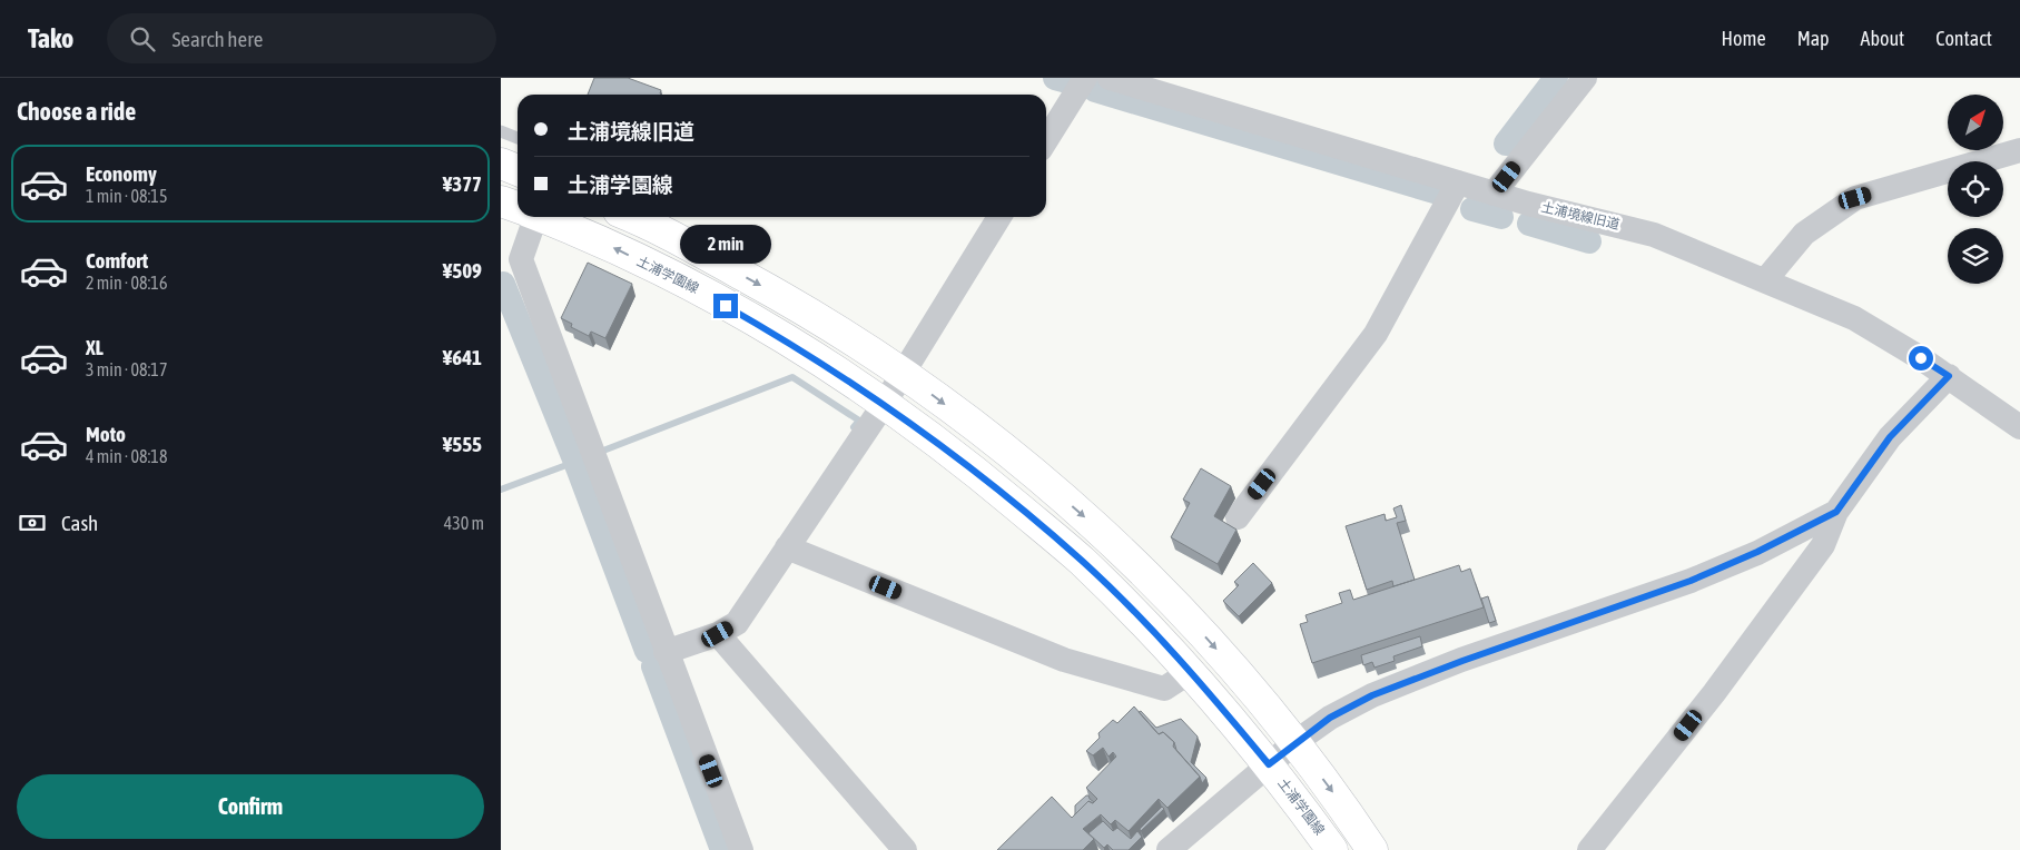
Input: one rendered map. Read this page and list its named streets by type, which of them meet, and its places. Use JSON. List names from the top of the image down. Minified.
{"streets":{"main road":["土浦学園線"],"street":["土浦境線旧道"]},"north":"top right","page":{"header":"Tako","search":"Search here","nav":["Home","Map","About","Contact"],"heading":"Choose a ride","banner":["土浦境線旧道","土浦学園線"],"list":[{"name":"Economy","note":"1 min · 08:15","value":"¥377"},{"name":"Comfort","note":"2 min · 08:16","value":"¥509"},{"name":"XL","note":"3 min · 08:17","value":"¥641"},{"name":"Moto","note":"4 min · 08:18","value":"¥555"}],"bubble":"2 min","pay":["Cash","430 m"],"buttons":"Confirm"}}
